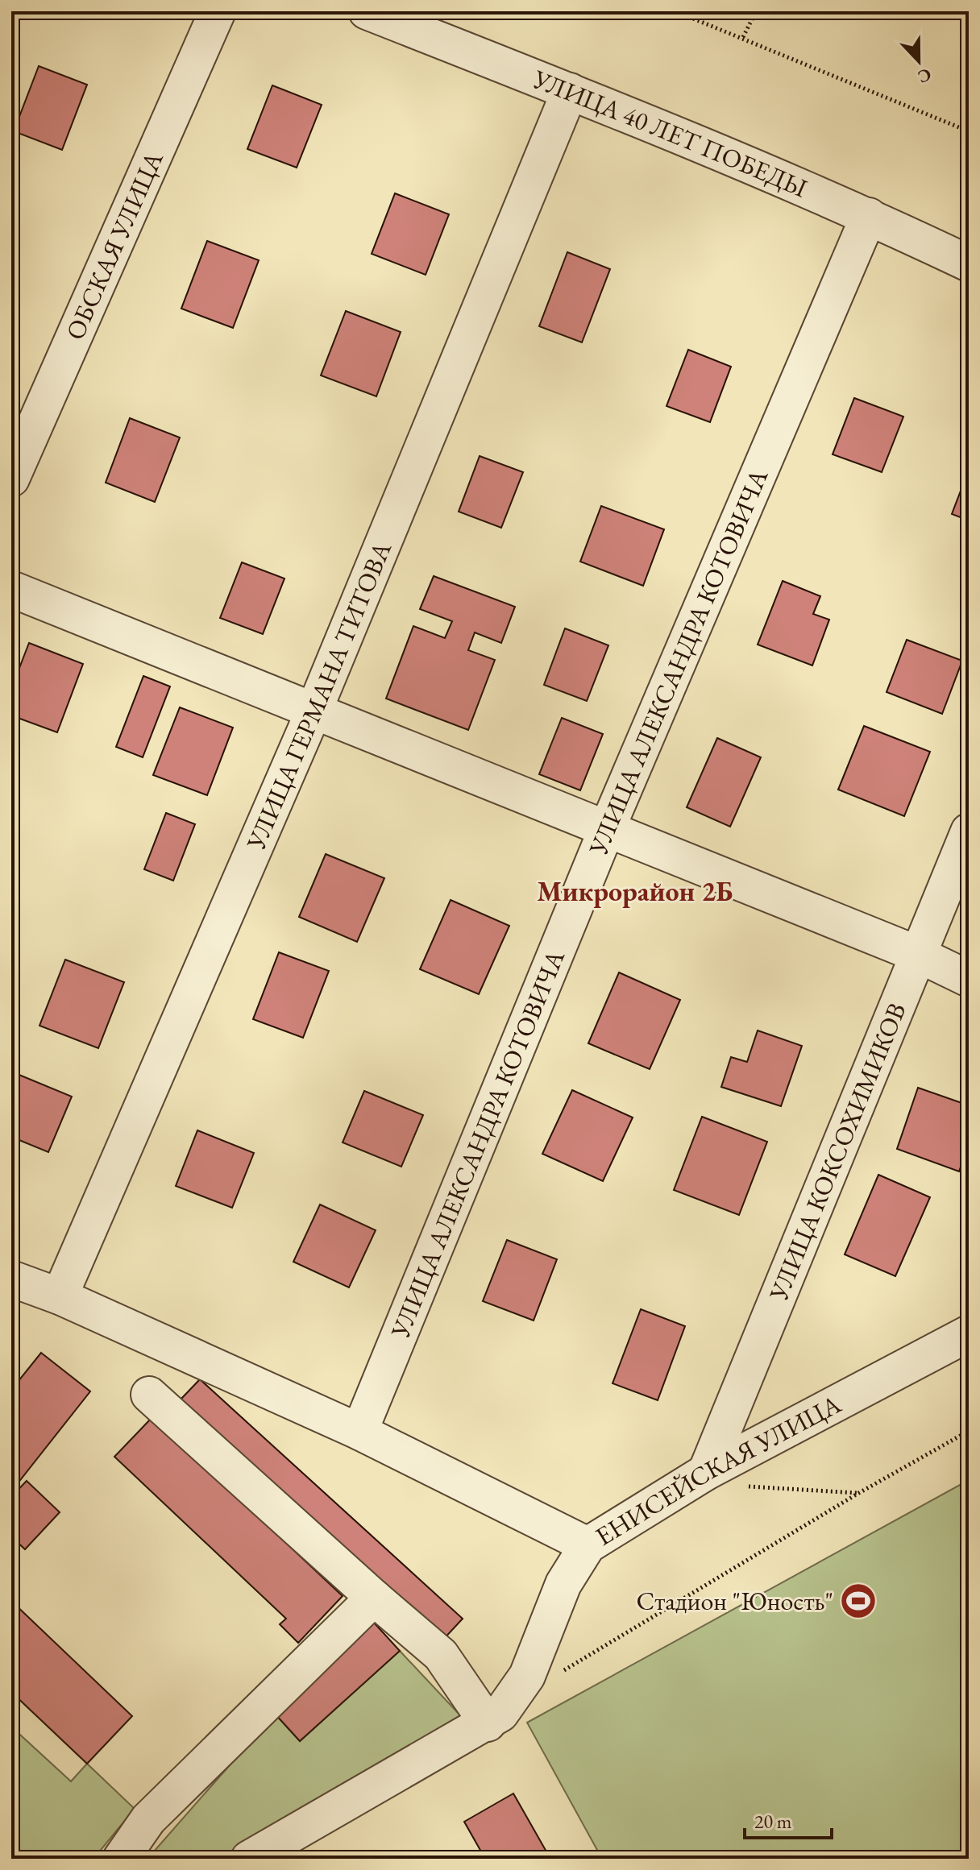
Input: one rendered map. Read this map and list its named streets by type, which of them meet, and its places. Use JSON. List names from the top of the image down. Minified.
{"streets":{"street":["УЛИЦА 40 ЛЕТ ПОБЕДЫ","ОБСКАЯ УЛИЦА","УЛИЦА АЛЕКСАНДРА КОТОВИЧА","УЛИЦА ГЕРМАНА ТИТОВА","УЛИЦА КОКСОХИМИКОВ","ЕНИСЕЙСКАЯ УЛИЦА"]},"crossings":[["УЛИЦА 40 ЛЕТ ПОБЕДЫ","УЛИЦА АЛЕКСАНДРА КОТОВИЧА"],["УЛИЦА 40 ЛЕТ ПОБЕДЫ","УЛИЦА ГЕРМАНА ТИТОВА"],["УЛИЦА КОКСОХИМИКОВ","ЕНИСЕЙСКАЯ УЛИЦА"]],"districts":["Микрорайон 2Б"],"places":{"sports":["Стадион \"Юность\""]},"scale_bar":"20 m","north":"bottom"}
